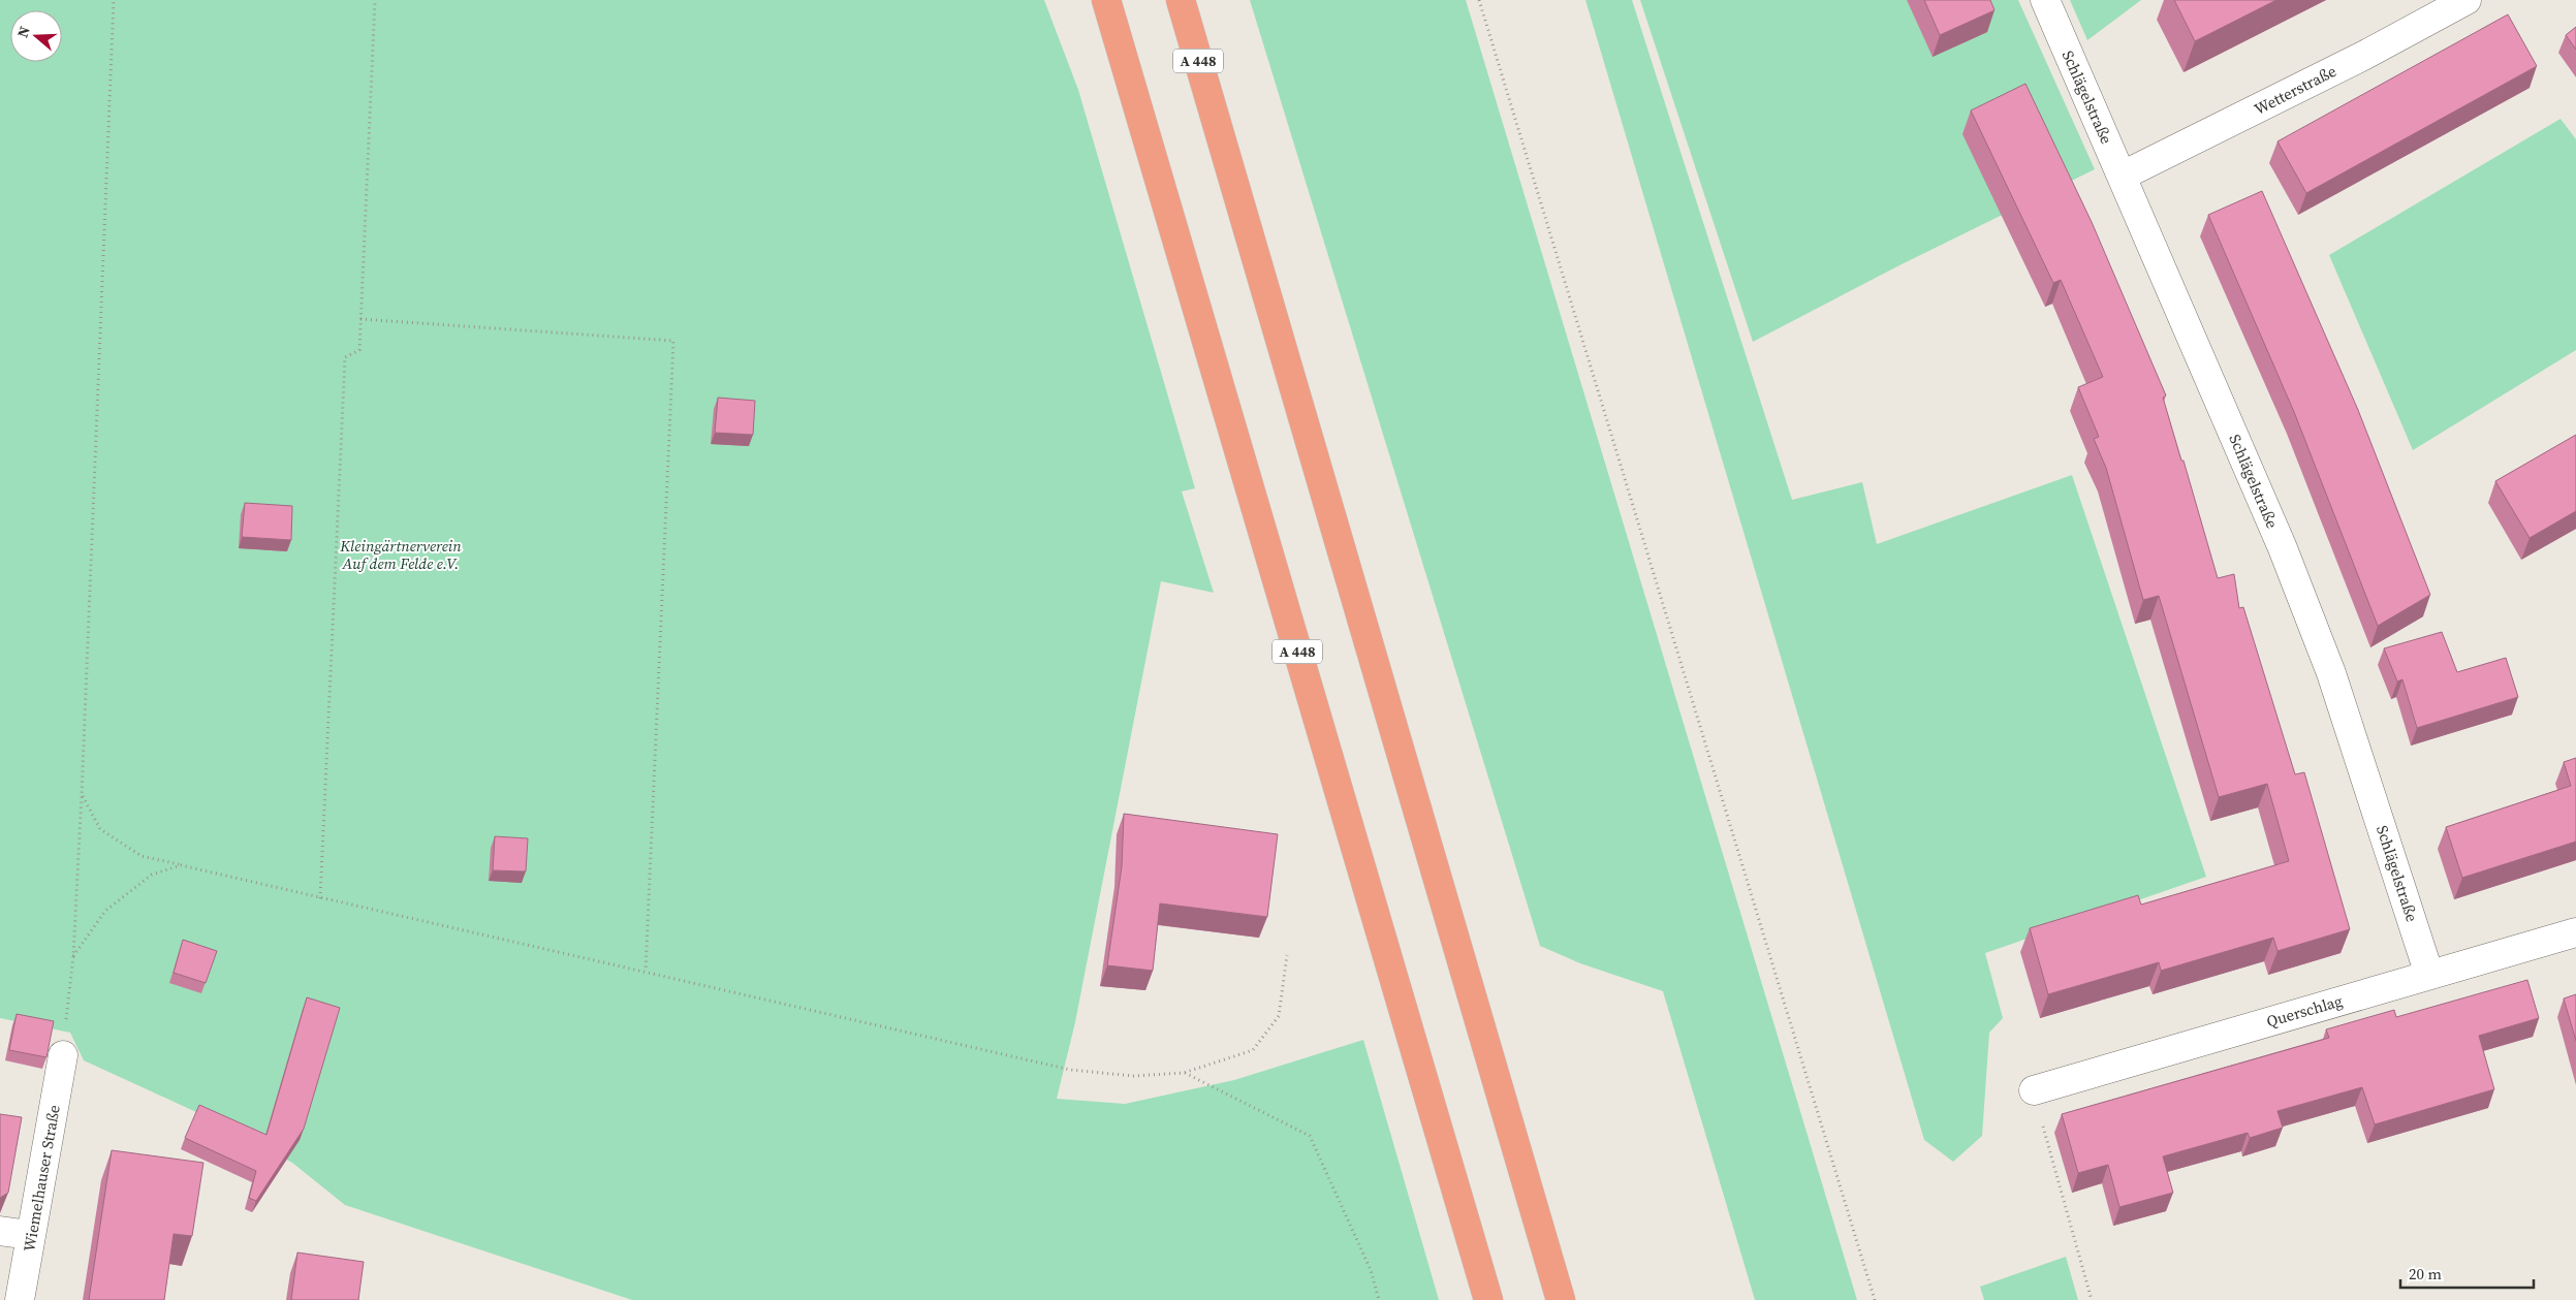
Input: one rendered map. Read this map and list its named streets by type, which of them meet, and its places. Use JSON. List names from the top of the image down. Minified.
{"streets":{"highway":["A 448"],"street":["Wetterstraße","Schlägelstraße","Querschlag","Wiemelhauser Straße"]},"crossings":[["Wetterstraße","Schlägelstraße"],["Schlägelstraße","Querschlag"]],"parks":["Kleingärtnerverein Auf dem Felde e.V."],"scale_bar":"20 m","north":"left"}
